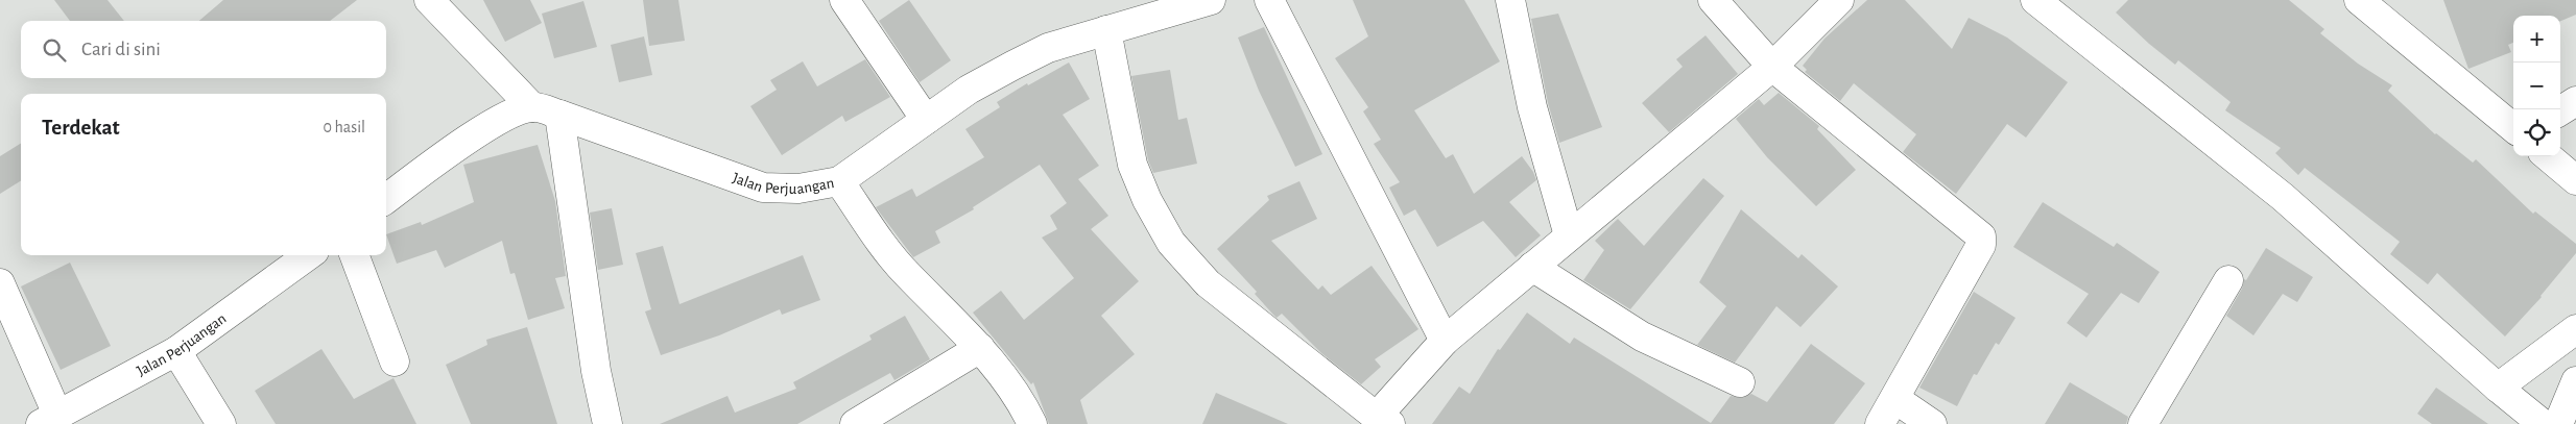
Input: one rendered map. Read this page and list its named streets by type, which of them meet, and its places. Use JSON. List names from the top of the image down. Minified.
{"streets":{"street":["Jalan Perjuangan"]},"page":{"map_buttons":["+","−"],"search":"Cari di sini","heading":["Terdekat","0 hasil"]}}
